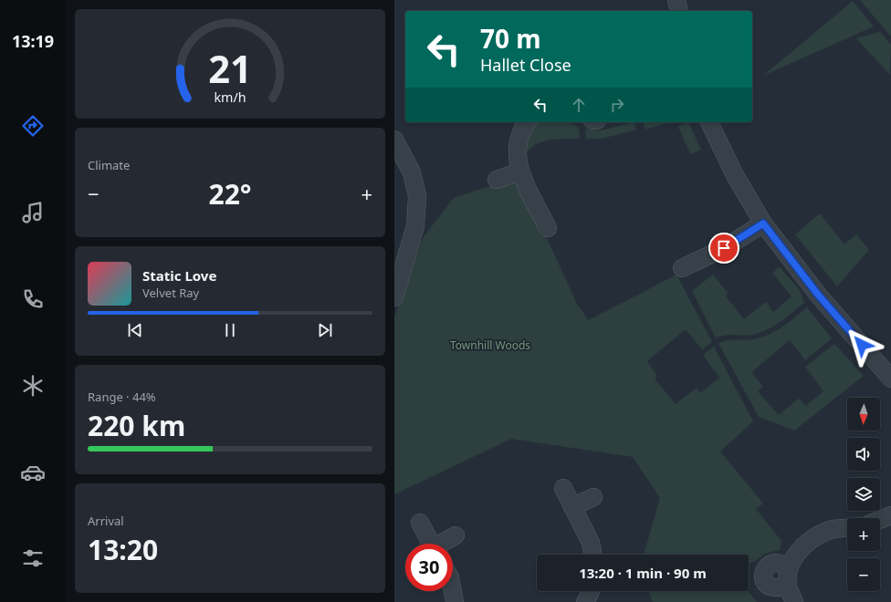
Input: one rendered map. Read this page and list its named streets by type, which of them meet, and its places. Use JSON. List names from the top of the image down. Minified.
{"parks":["Townhill Woods"],"north":"bottom","page":{"tabs":"13:19","turn":["70 m","Hallet Close"],"tile":["Climate",["Range · 44%","220 km"],["Arrival","13:20"]],"heat":["−","22°","+"],"song":["Static Love","Velvet Ray"],"map_buttons":["+","−"],"limit":"30","trip":"13:20 · 1 min · 90 m","gauge":["21","km/h"]}}
